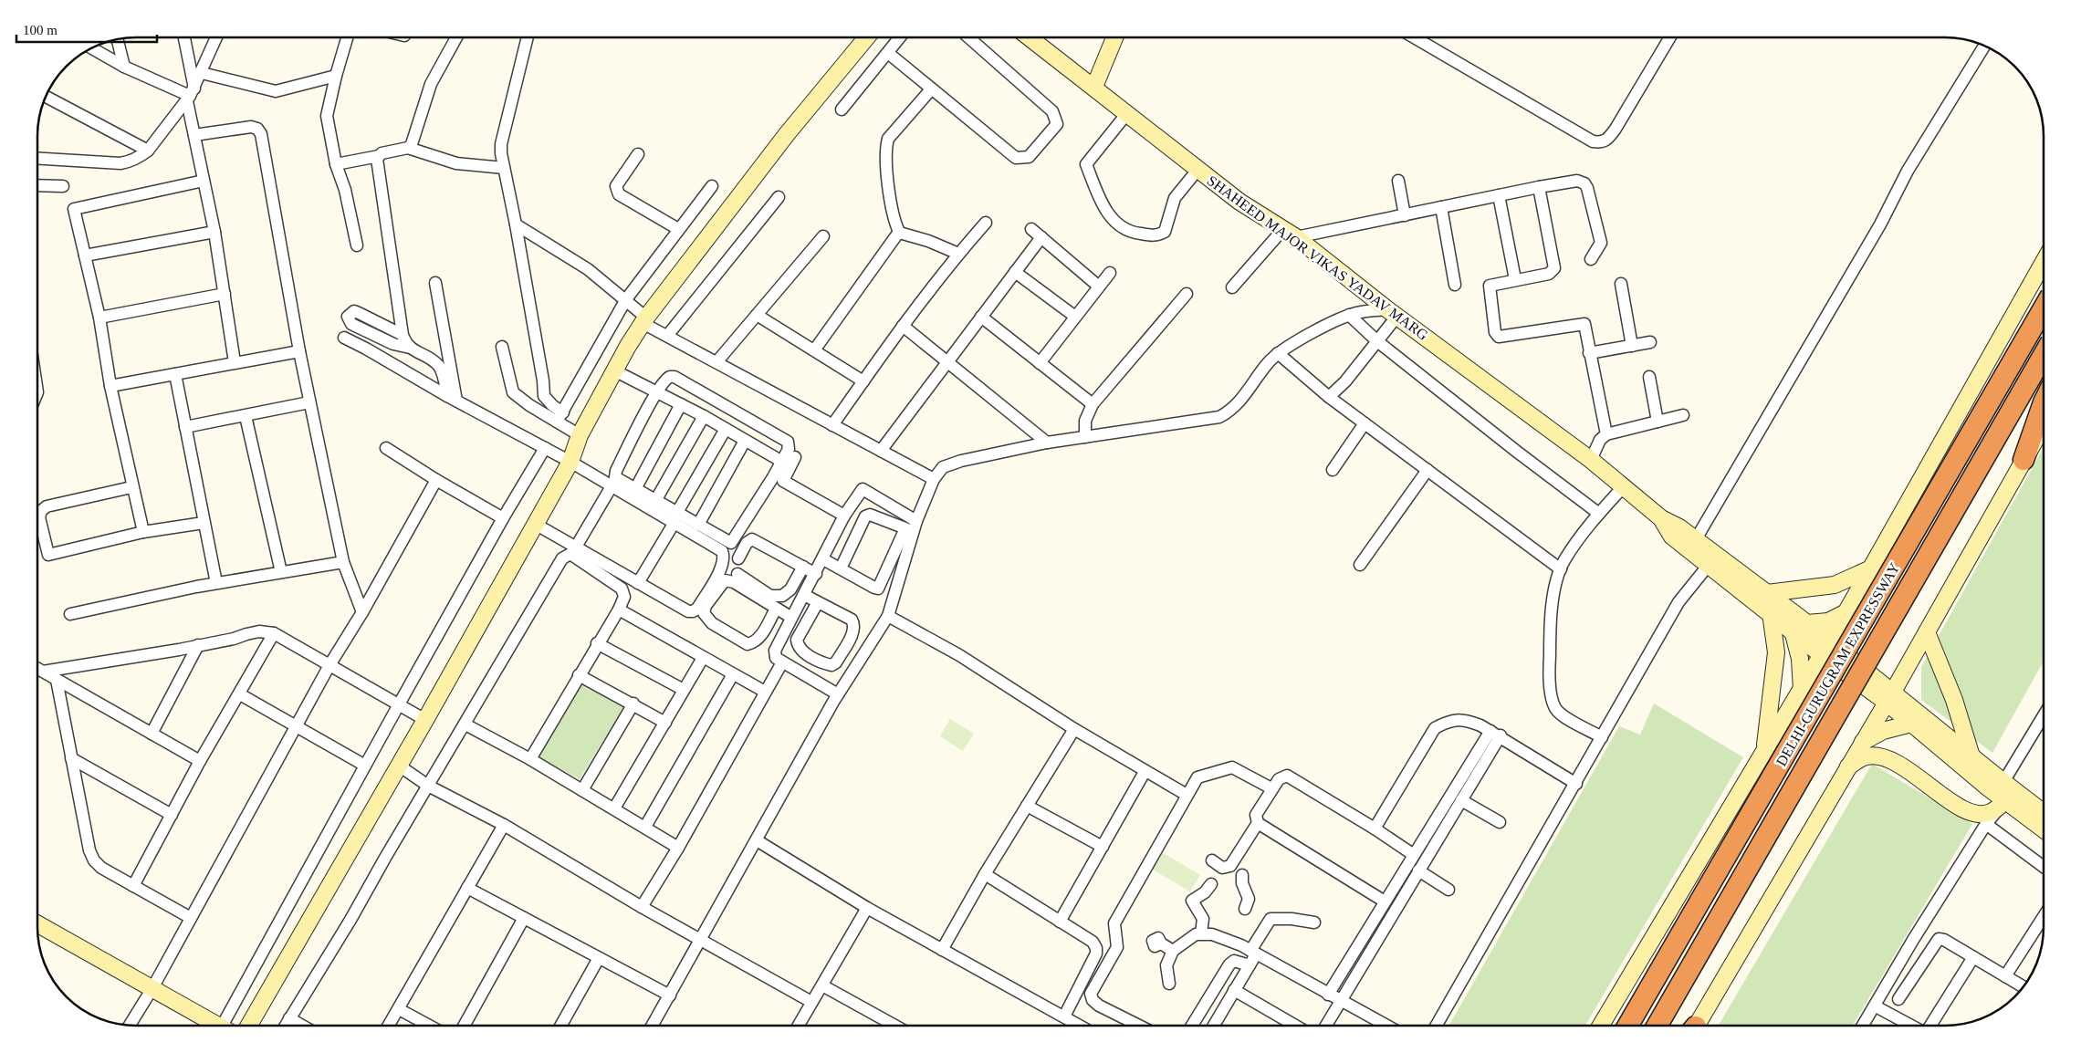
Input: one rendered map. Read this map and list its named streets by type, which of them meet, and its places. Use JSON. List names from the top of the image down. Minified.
{"streets":{"highway":["DELHI-GURUGRAM EXPRESSWAY"],"street":["SHAHEED MAJOR VIKAS YADAV MARG"]},"scale_bar":"100 m"}
